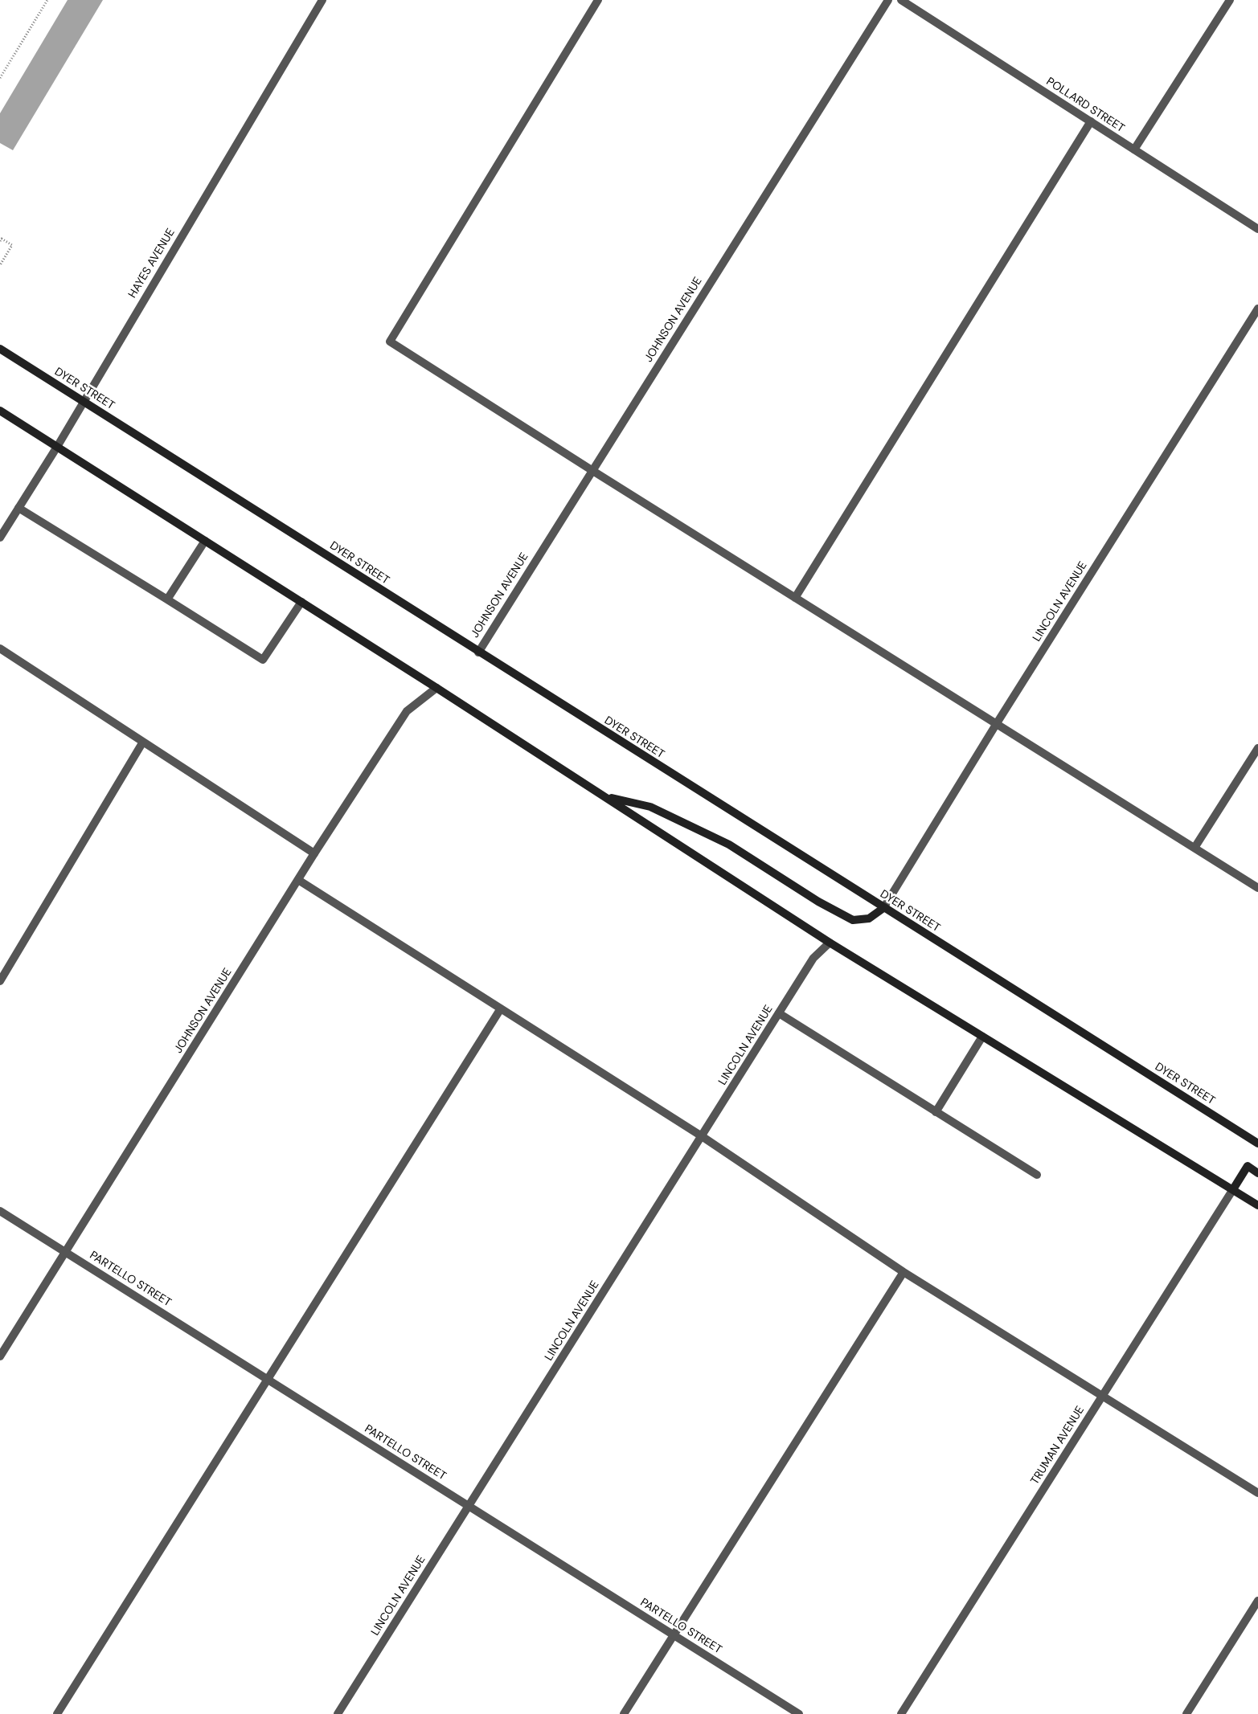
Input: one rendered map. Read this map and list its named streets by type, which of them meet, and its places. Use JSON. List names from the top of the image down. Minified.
{"streets":{"main road":["DYER STREET"],"street":["POLLARD STREET","HAYES AVENUE","JOHNSON AVENUE","LINCOLN AVENUE","PARTELLO STREET","TRUMAN AVENUE"]},"crossings":[["HAYES AVENUE","DYER STREET"],["JOHNSON AVENUE","DYER STREET"],["JOHNSON AVENUE","PARTELLO STREET"],["DYER STREET","LINCOLN AVENUE"],["LINCOLN AVENUE","PARTELLO STREET"]]}
